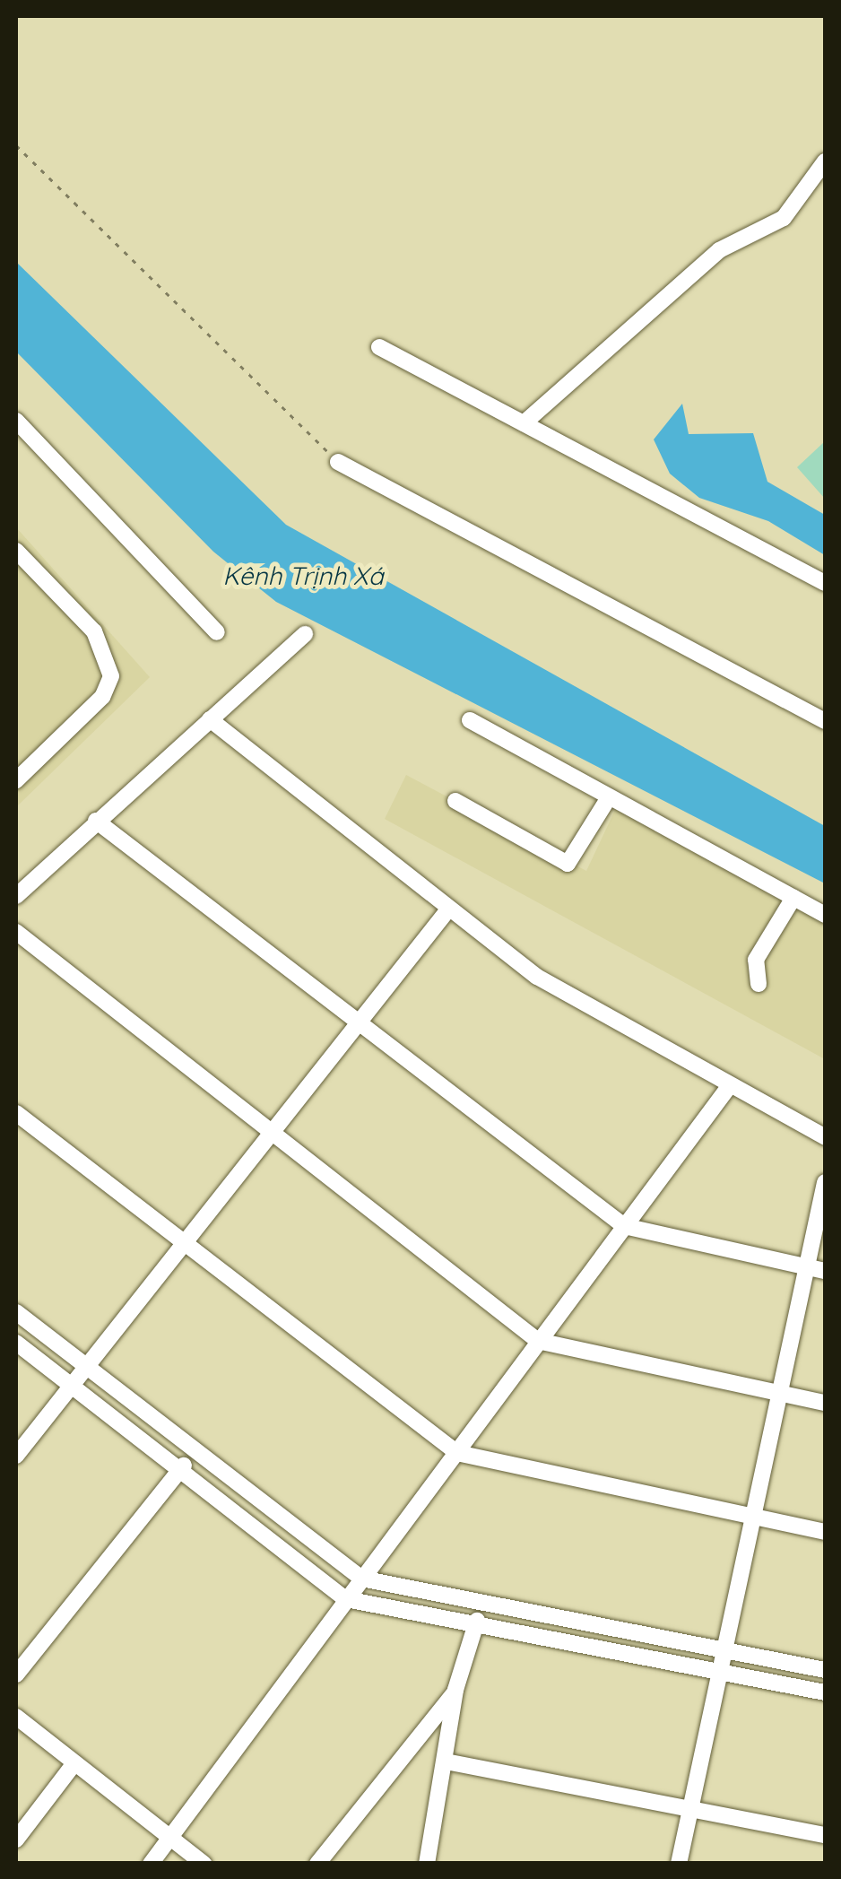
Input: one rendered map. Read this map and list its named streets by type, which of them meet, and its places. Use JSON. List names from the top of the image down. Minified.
{"water":["Kênh Trịnh Xá"]}
